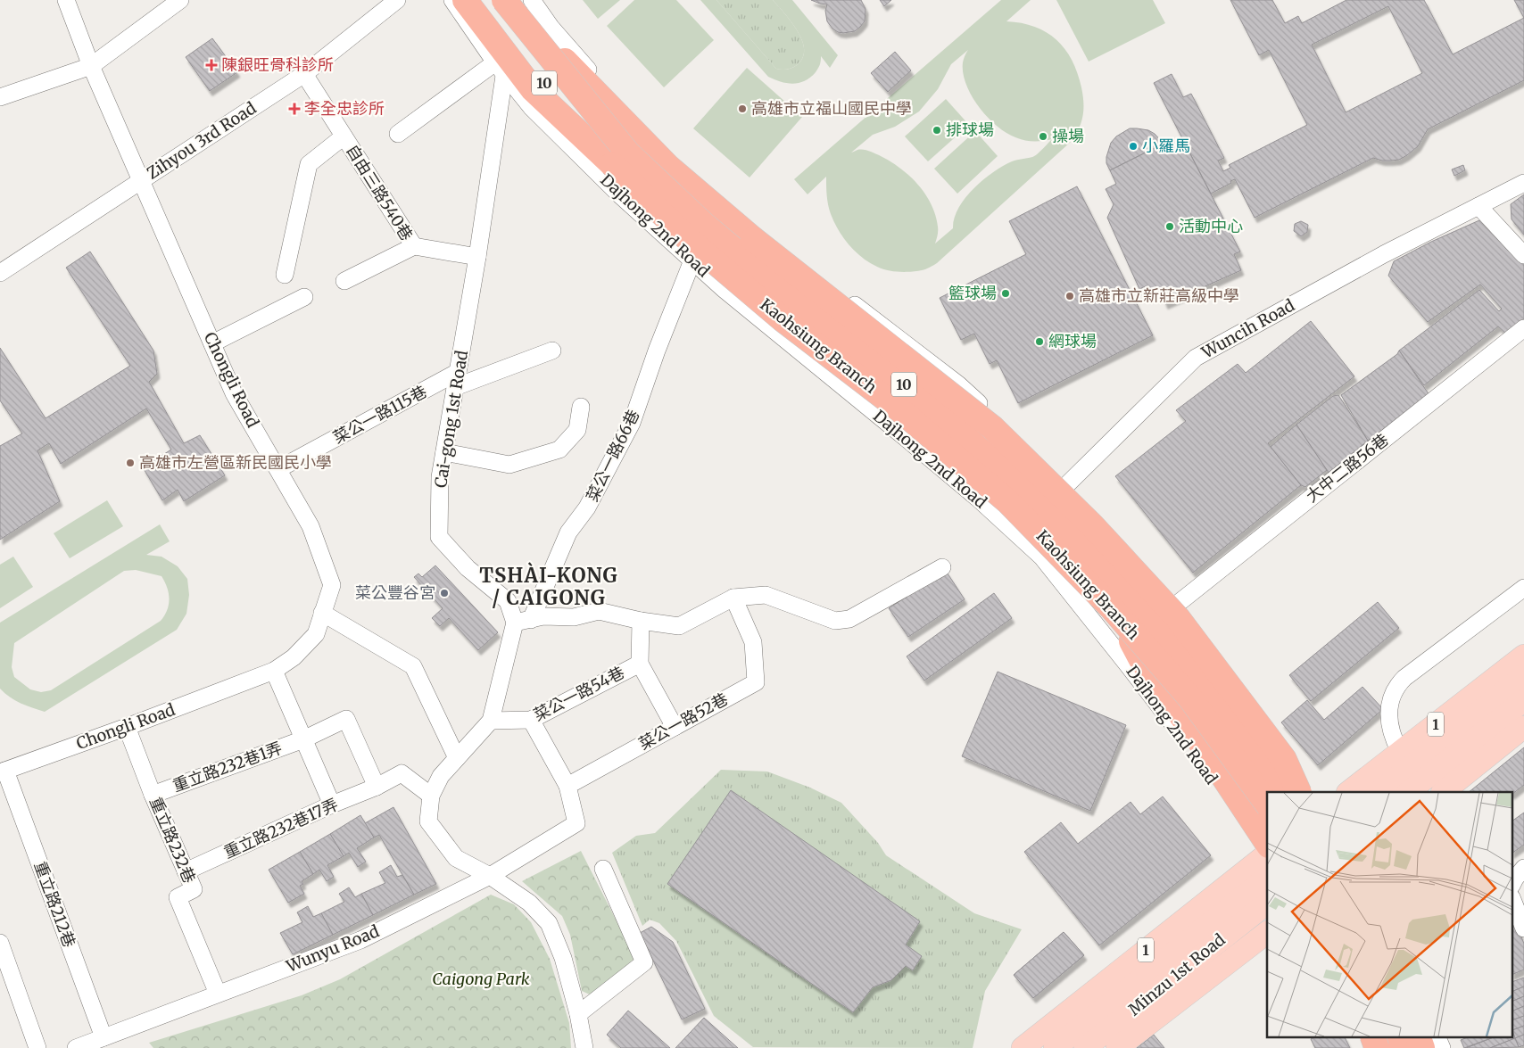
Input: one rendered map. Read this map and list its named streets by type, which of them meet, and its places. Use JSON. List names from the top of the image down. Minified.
{"streets":{"highway":["10","Kaohsiung Branch"],"main road":["1","Minzu 1st Road"],"street":["Zihyou 3rd Road","自由三路540巷","Dajhong 2nd Road","Wuncih Road","Chongli Road","菜公一路115巷","Cai-gong 1st Road","菜公一路66巷","大中二路56巷","菜公一路54巷","菜公一路52巷","重立路232巷1弄","重立路232巷17弄","重立路232巷","重立路212巷","Wunyu Road"]},"crossings":[["Zihyou 3rd Road","自由三路540巷"],["Zihyou 3rd Road","Chongli Road"],["Dajhong 2nd Road","Wuncih Road"],["Dajhong 2nd Road","Cai-gong 1st Road"],["Dajhong 2nd Road","菜公一路66巷"],["Dajhong 2nd Road","1"],["Chongli Road","菜公一路115巷"],["Chongli Road","重立路232巷"],["Chongli Road","重立路212巷"],["菜公一路115巷","Cai-gong 1st Road"],["Cai-gong 1st Road","菜公一路66巷"],["菜公一路54巷","菜公一路52巷"],["菜公一路54巷","重立路232巷17弄"],["菜公一路54巷","Wunyu Road"],["菜公一路52巷","重立路232巷17弄"],["菜公一路52巷","Wunyu Road"],["重立路232巷1弄","重立路232巷17弄"],["重立路232巷1弄","重立路232巷"],["重立路232巷17弄","重立路232巷"],["重立路232巷17弄","Wunyu Road"],["重立路232巷","Wunyu Road"],["重立路212巷","Wunyu Road"]],"districts":["TSHÀI-KONG / CAIGONG"],"parks":["Caigong Park"],"places":{"health":["陳銀旺骨科診所","李全忠診所"],"other":["高雄市立福山國民中學","排球場","操場","小羅馬","活動中心","籃球場","高雄市立新莊高級中學","網球場","高雄市左營區新民國民小學","菜公豐谷宮"]}}
